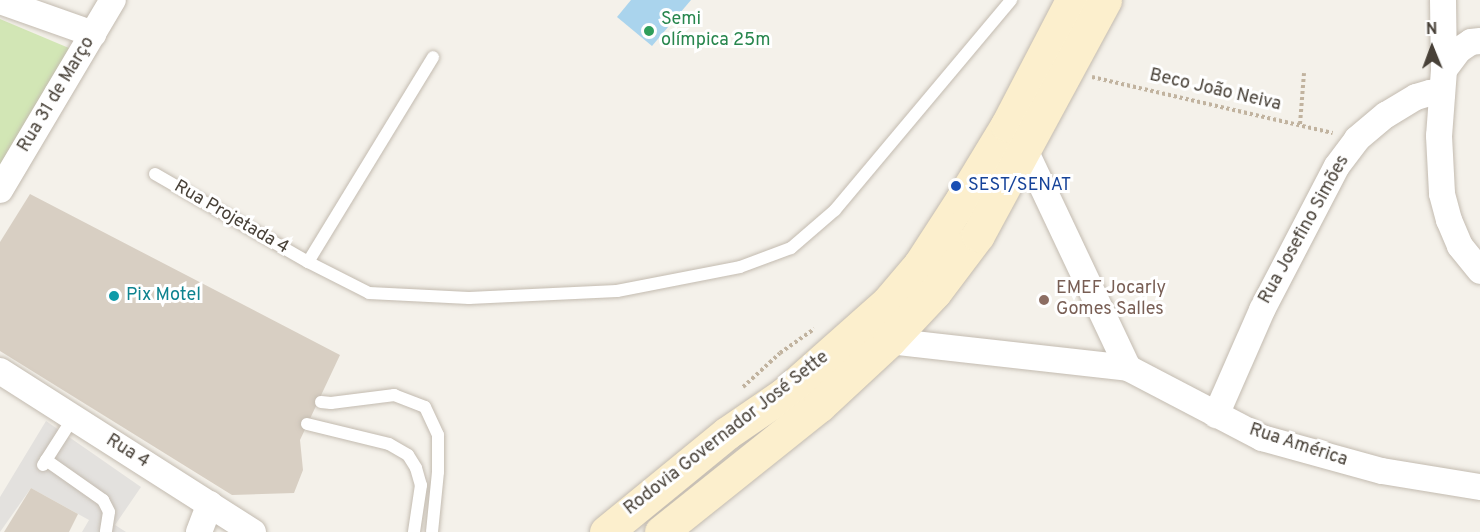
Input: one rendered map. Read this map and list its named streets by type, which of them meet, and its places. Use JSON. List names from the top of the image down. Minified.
{"streets":{"main road":["Rodovia Governador José Sette"],"street":["Rua 31 de Março","Rua Josefino Simões","Rua América","Rua 4"],"lane":["Rua Projetada 4"],"path":["Beco João Neiva"]},"crossings":[["Beco João Neiva","Rua Josefino Simões"],["Beco João Neiva","Rodovia Governador José Sette"],["Rua Josefino Simões","Rua América"],["Rodovia Governador José Sette","Rua América"]],"places":["Semi olímpica 25m","SEST/SENAT","Pix Motel","EMEF Jocarly Gomes Salles"],"north":"top"}
